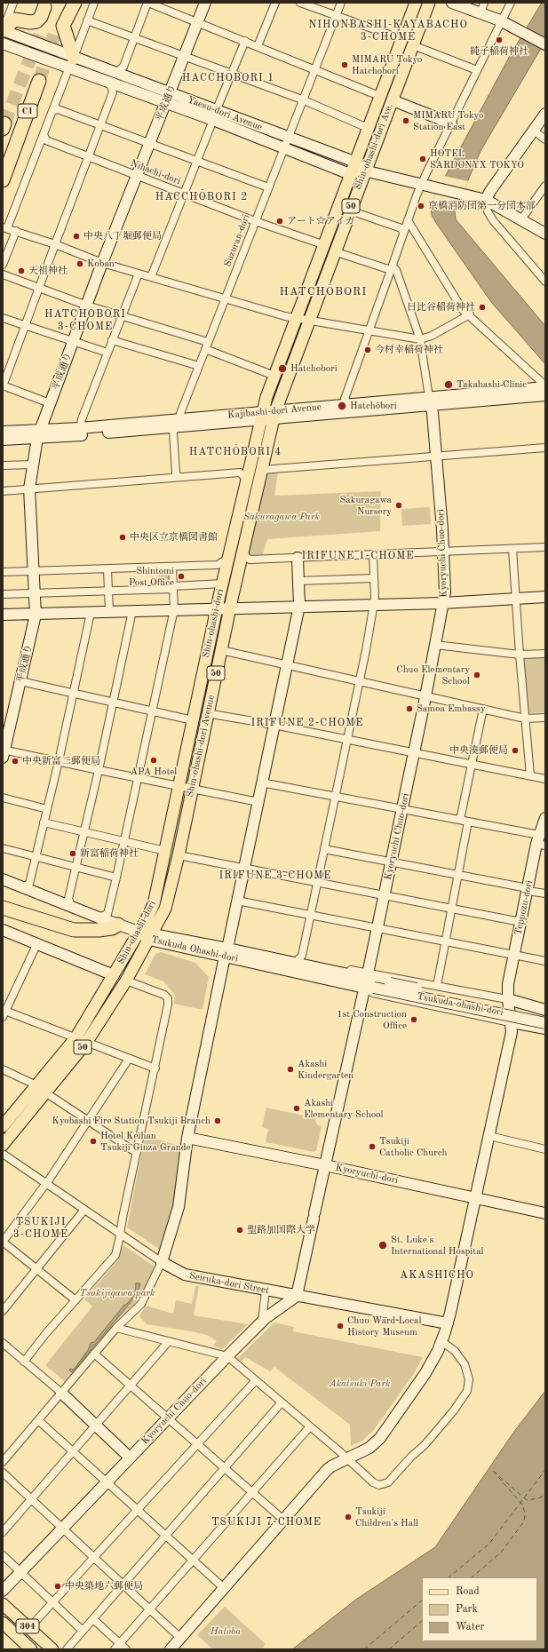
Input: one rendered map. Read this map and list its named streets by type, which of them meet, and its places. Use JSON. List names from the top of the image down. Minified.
{"streets":{"highway":["C1"],"main road":["Shin-ohashi-dori Ave.","50","Shin-ohashi-dori","Shin-ohashi-dori Avenue","304"],"street":["平成通り","Yaesu-dori Avenue","Nihachi-dori","Suzuran-dori","Kajibashi-dori Avenue","Kyoryuchi Chuo-dori","Teppozu-dori","Tsukuda Ohashi-dori","Tsukuda-ohashi-dori","Kyoryuchi-dori","Seiruka-dori Street"]},"crossings":[["平成通り","Yaesu-dori Avenue"],["平成通り","Nihachi-dori"],["平成通り","Kajibashi-dori Avenue"],["Yaesu-dori Avenue","Shin-ohashi-dori Ave."],["Yaesu-dori Avenue","Suzuran-dori"],["Yaesu-dori Avenue","Shin-ohashi-dori"],["Shin-ohashi-dori Ave.","Nihachi-dori"],["Shin-ohashi-dori Ave.","Kajibashi-dori Avenue"],["Shin-ohashi-dori Ave.","Shin-ohashi-dori"],["Shin-ohashi-dori Ave.","Shin-ohashi-dori Avenue"],["Nihachi-dori","Suzuran-dori"],["Nihachi-dori","Shin-ohashi-dori"],["Suzuran-dori","Kajibashi-dori Avenue"],["Kajibashi-dori Avenue","Kyoryuchi Chuo-dori"],["Kajibashi-dori Avenue","Shin-ohashi-dori"],["Kajibashi-dori Avenue","Shin-ohashi-dori Avenue"],["Kyoryuchi Chuo-dori","Tsukuda Ohashi-dori"],["Kyoryuchi Chuo-dori","Tsukuda-ohashi-dori"],["Kyoryuchi Chuo-dori","Kyoryuchi-dori"],["Kyoryuchi Chuo-dori","Seiruka-dori Street"],["Shin-ohashi-dori","Shin-ohashi-dori Avenue"],["Shin-ohashi-dori","Tsukuda Ohashi-dori"],["Shin-ohashi-dori Avenue","Tsukuda Ohashi-dori"],["Teppozu-dori","Kyoryuchi-dori"],["Teppozu-dori","Seiruka-dori Street"],["Tsukuda Ohashi-dori","Tsukuda-ohashi-dori"]],"districts":["NIHONBASHI-KAYABACHO 3-CHOME","HACCHŌBORI 1","HACCHŌBORI 2","HATCHŌBORI","HATCHOBORI 3-CHOME","HATCHŌBORI 4","IRIFUNE 1-CHOME","IRIFUNE 2-CHOME","IRIFUNE 3-CHOME","TSUKIJI 3-CHOME","AKASHICHO","TSUKIJI 7-CHOME"],"parks":["Sakuragawa Park","Tsukijigawa park","Akatsuki Park","Hatoba"],"places":["純子稲荷神社","MIMARU Tokyo Hatchobori","MIMARU Tokyo Station East","HOTEL SARDONYX TOKYO","京橋消防団第一分団本部","アート☆アイガ","中央八丁堀郵便局","Koban","天祖神社","日比谷稲荷神社","今村幸稲荷神社","Hatchobori","Takahashi Clinic","Hatchōbori","Sakuragawa Nursery","中央区立京橋図書館","Shintomi Post Office","Chuo Elementary School","Samoa Embassy","中央湊郵便局","APA Hotel","中央新富二郵便局","新富稲荷神社","1st Construction Office","Akashi Kindergarten","Akashi Elementary School","Kyobashi Fire Station Tsukiji Branch","Hotel Keihan Tsukiji Ginza Grande","Tsukiji Catholic Church","聖路加国際大学","St. Luke's International Hospital","Chuo Ward Local History Museum","Tsukiji Children's Hall","中央築地六郵便局"],"legend":["Road","Park","Water"]}
